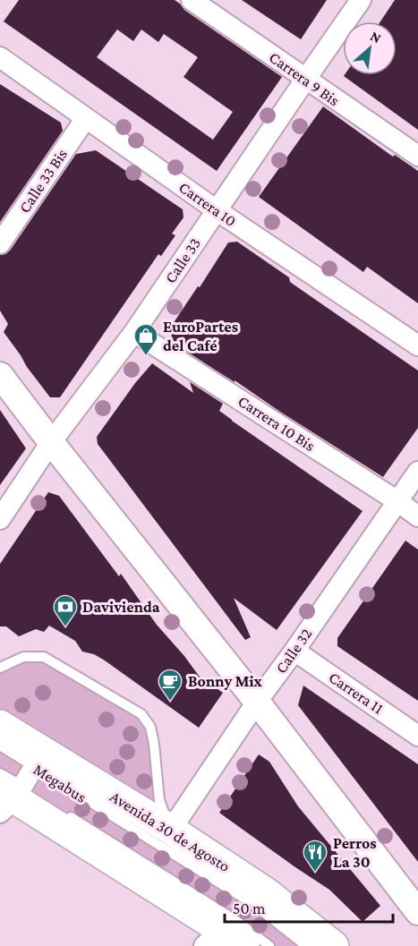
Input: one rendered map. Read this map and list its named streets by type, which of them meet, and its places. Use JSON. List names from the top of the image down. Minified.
{"streets":{"main road":["Avenida 30 de Agosto"],"street":["Carrera 9 Bis","Calle 33 Bis","Carrera 10","Calle 33","Carrera 10 Bis","Calle 32","Carrera 11"],"lane":["Megabus"]},"crossings":[["Carrera 9 Bis","Calle 33"],["Calle 33 Bis","Carrera 10"],["Carrera 10","Calle 33"],["Calle 33","Carrera 10 Bis"],["Carrera 10 Bis","Calle 32"],["Calle 32","Carrera 11"],["Calle 32","Avenida 30 de Agosto"],["Megabus","Avenida 30 de Agosto"]],"places":{"shop":["EuroPartes del Café"],"bank":["Davivienda"],"cafe":["Bonny Mix"],"restaurant":["Perros La 30"]},"scale_bar":"50 m","north":"top right"}
